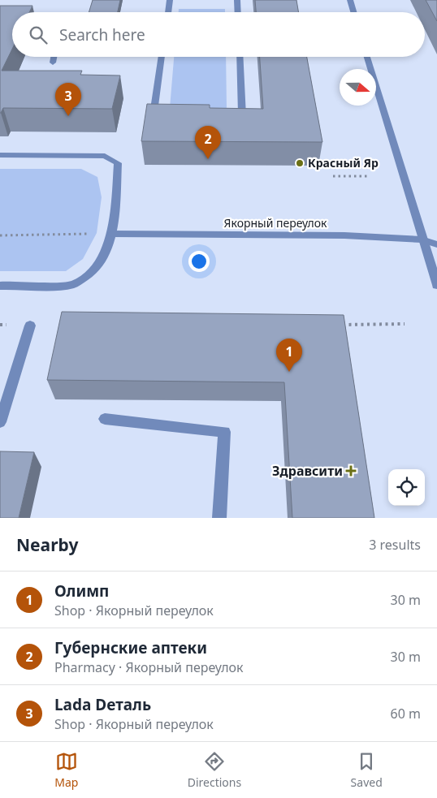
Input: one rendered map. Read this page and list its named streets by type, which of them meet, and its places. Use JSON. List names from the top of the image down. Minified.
{"streets":{"street":["Якорный переулок"]},"places":{"other":["Красный Яр"],"health":["Здравсити"]},"north":"right","page":{"search":"Search here","pins":["3","2","1"],"heading":["Nearby","3 results"],"list":[{"mark":"1","name":"Олимп","note":"Shop · Якорный переулок","value":"30 m"},{"mark":"2","name":"Губернские аптеки","note":"Pharmacy · Якорный переулок","value":"30 m"},{"mark":"3","name":"Lada Dеталь","note":"Shop · Якорный переулок","value":"60 m"}],"nav":["Map","Directions","Saved"]}}
